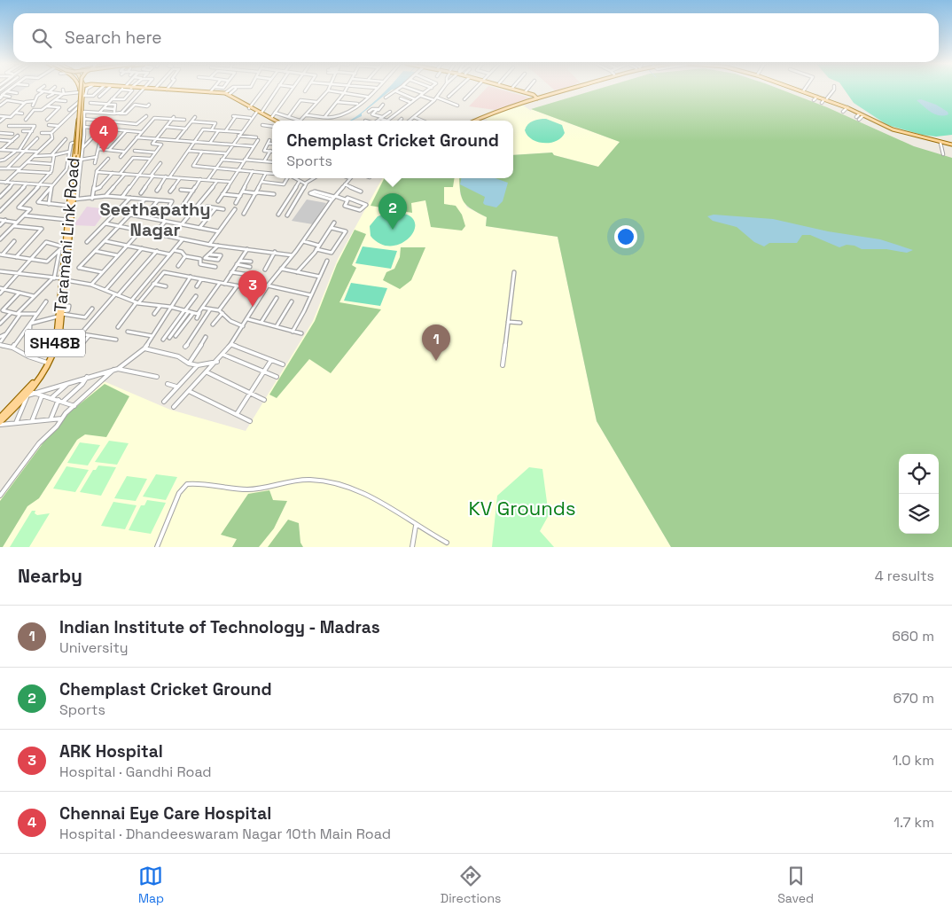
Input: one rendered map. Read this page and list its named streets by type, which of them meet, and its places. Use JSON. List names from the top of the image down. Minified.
{"streets":{"main road":["Taramani Link Road","SH48B"]},"districts":["Seethapathy Nagar"],"parks":["KV Grounds"],"page":{"search":"Search here","pins":["4","2","3","1"],"popup":["Chemplast Cricket Ground","Sports"],"heading":["Nearby","4 results"],"list":[{"mark":"1","name":"Indian Institute of Technology - Madras","note":"University","value":"660 m"},{"mark":"2","name":"Chemplast Cricket Ground","note":"Sports","value":"670 m"},{"mark":"3","name":"ARK Hospital","note":"Hospital · Gandhi Road","value":"1.0 km"},{"mark":"4","name":"Chennai Eye Care Hospital","note":"Hospital · Dhandeeswaram Nagar 10th Main Road","value":"1.7 km"}],"nav":["Map","Directions","Saved"]}}
